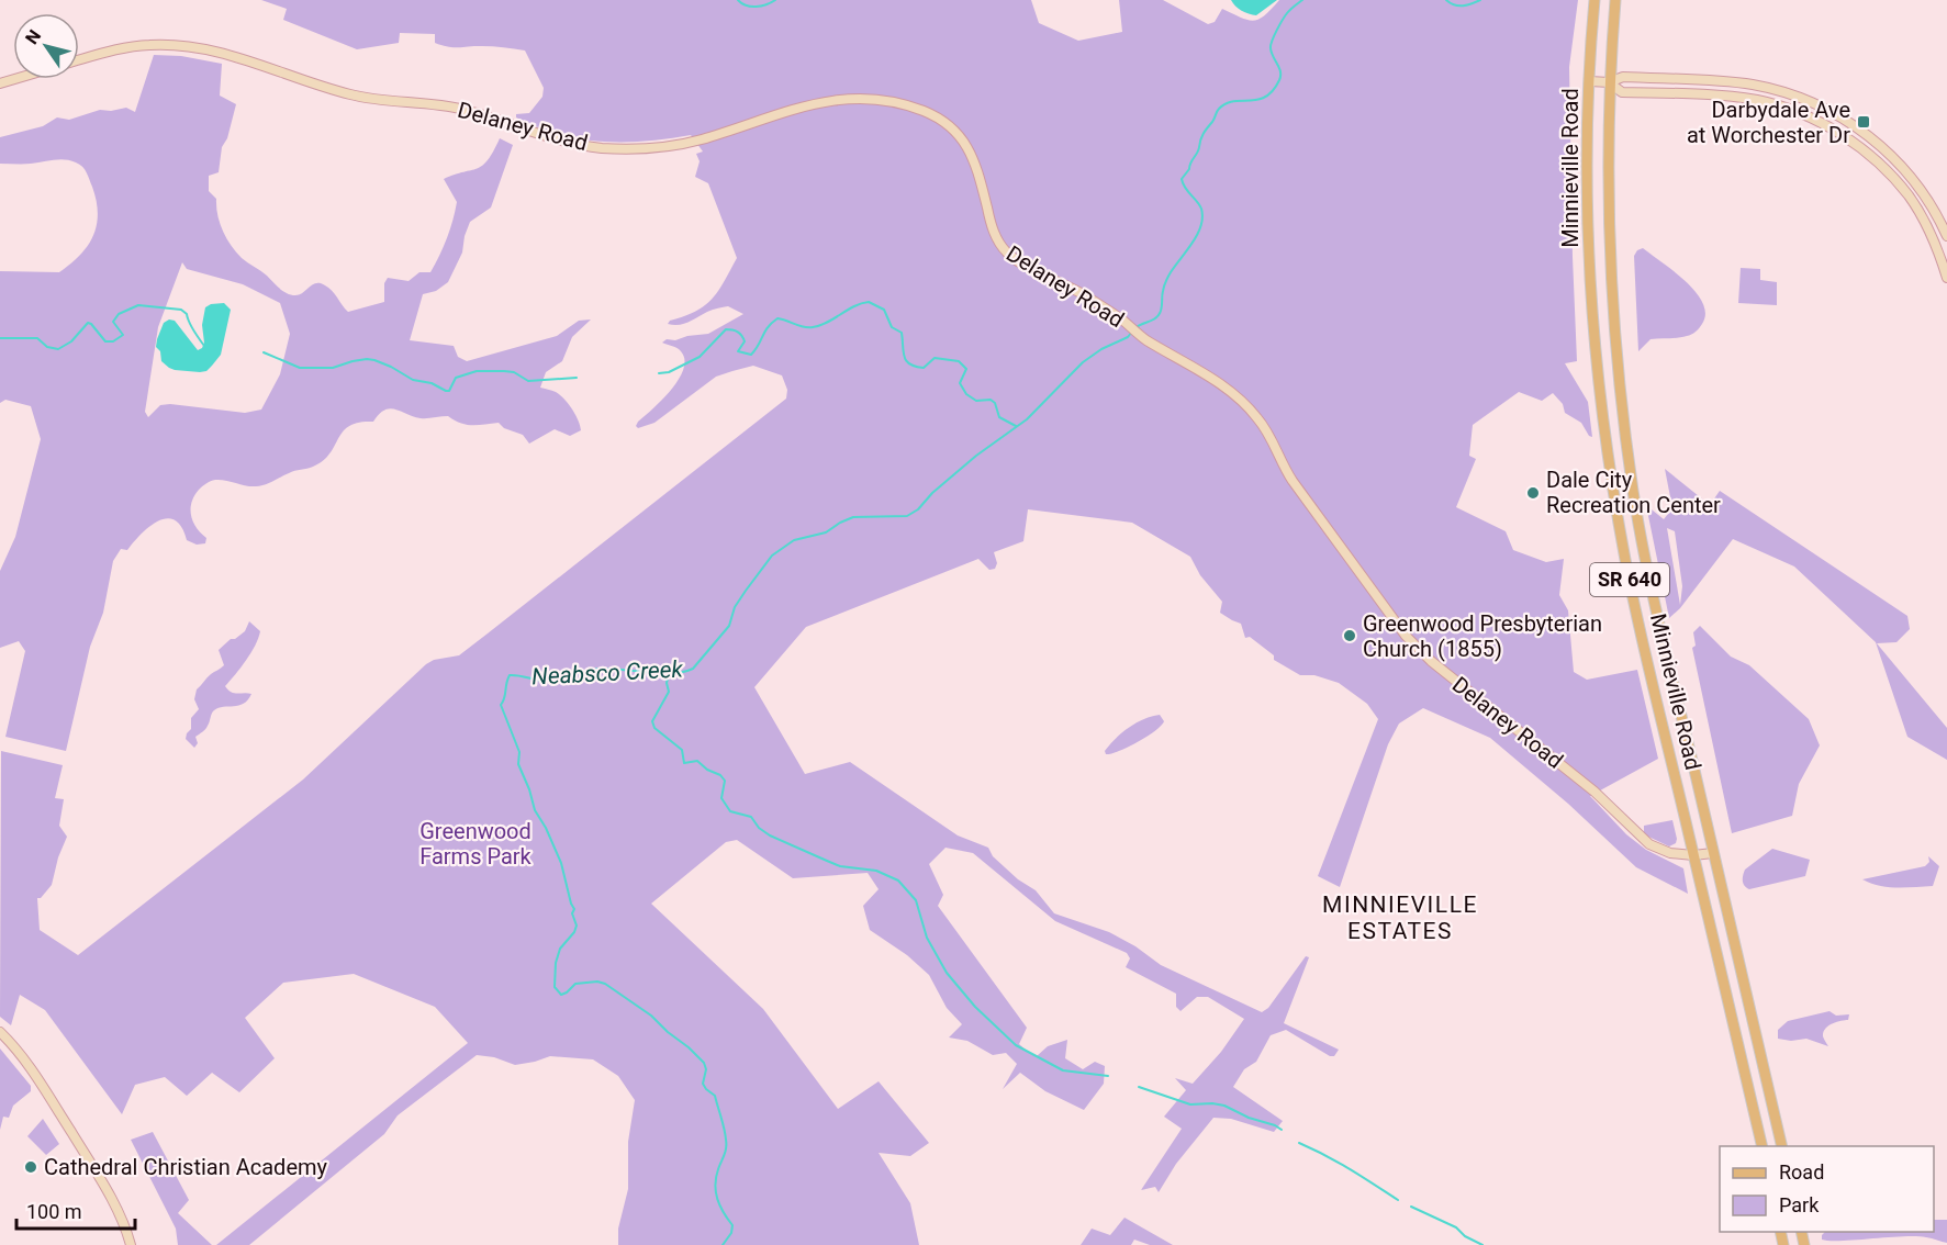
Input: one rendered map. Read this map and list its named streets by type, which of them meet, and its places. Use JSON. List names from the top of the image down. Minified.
{"streets":{"main road":["Minnieville Road","SR 640"],"street":["Delaney Road"]},"crossings":[["Delaney Road","Minnieville Road"]],"districts":["MINNIEVILLE ESTATES"],"water":["Neabsco Creek"],"parks":["Greenwood Farms Park"],"places":{"transit":["Darbydale Ave at Worchester Dr"],"other":["Dale City Recreation Center","Greenwood Presbyterian Church (1855)","Cathedral Christian Academy"]},"legend":["Road","Park"],"scale_bar":"100 m","north":"top left"}
